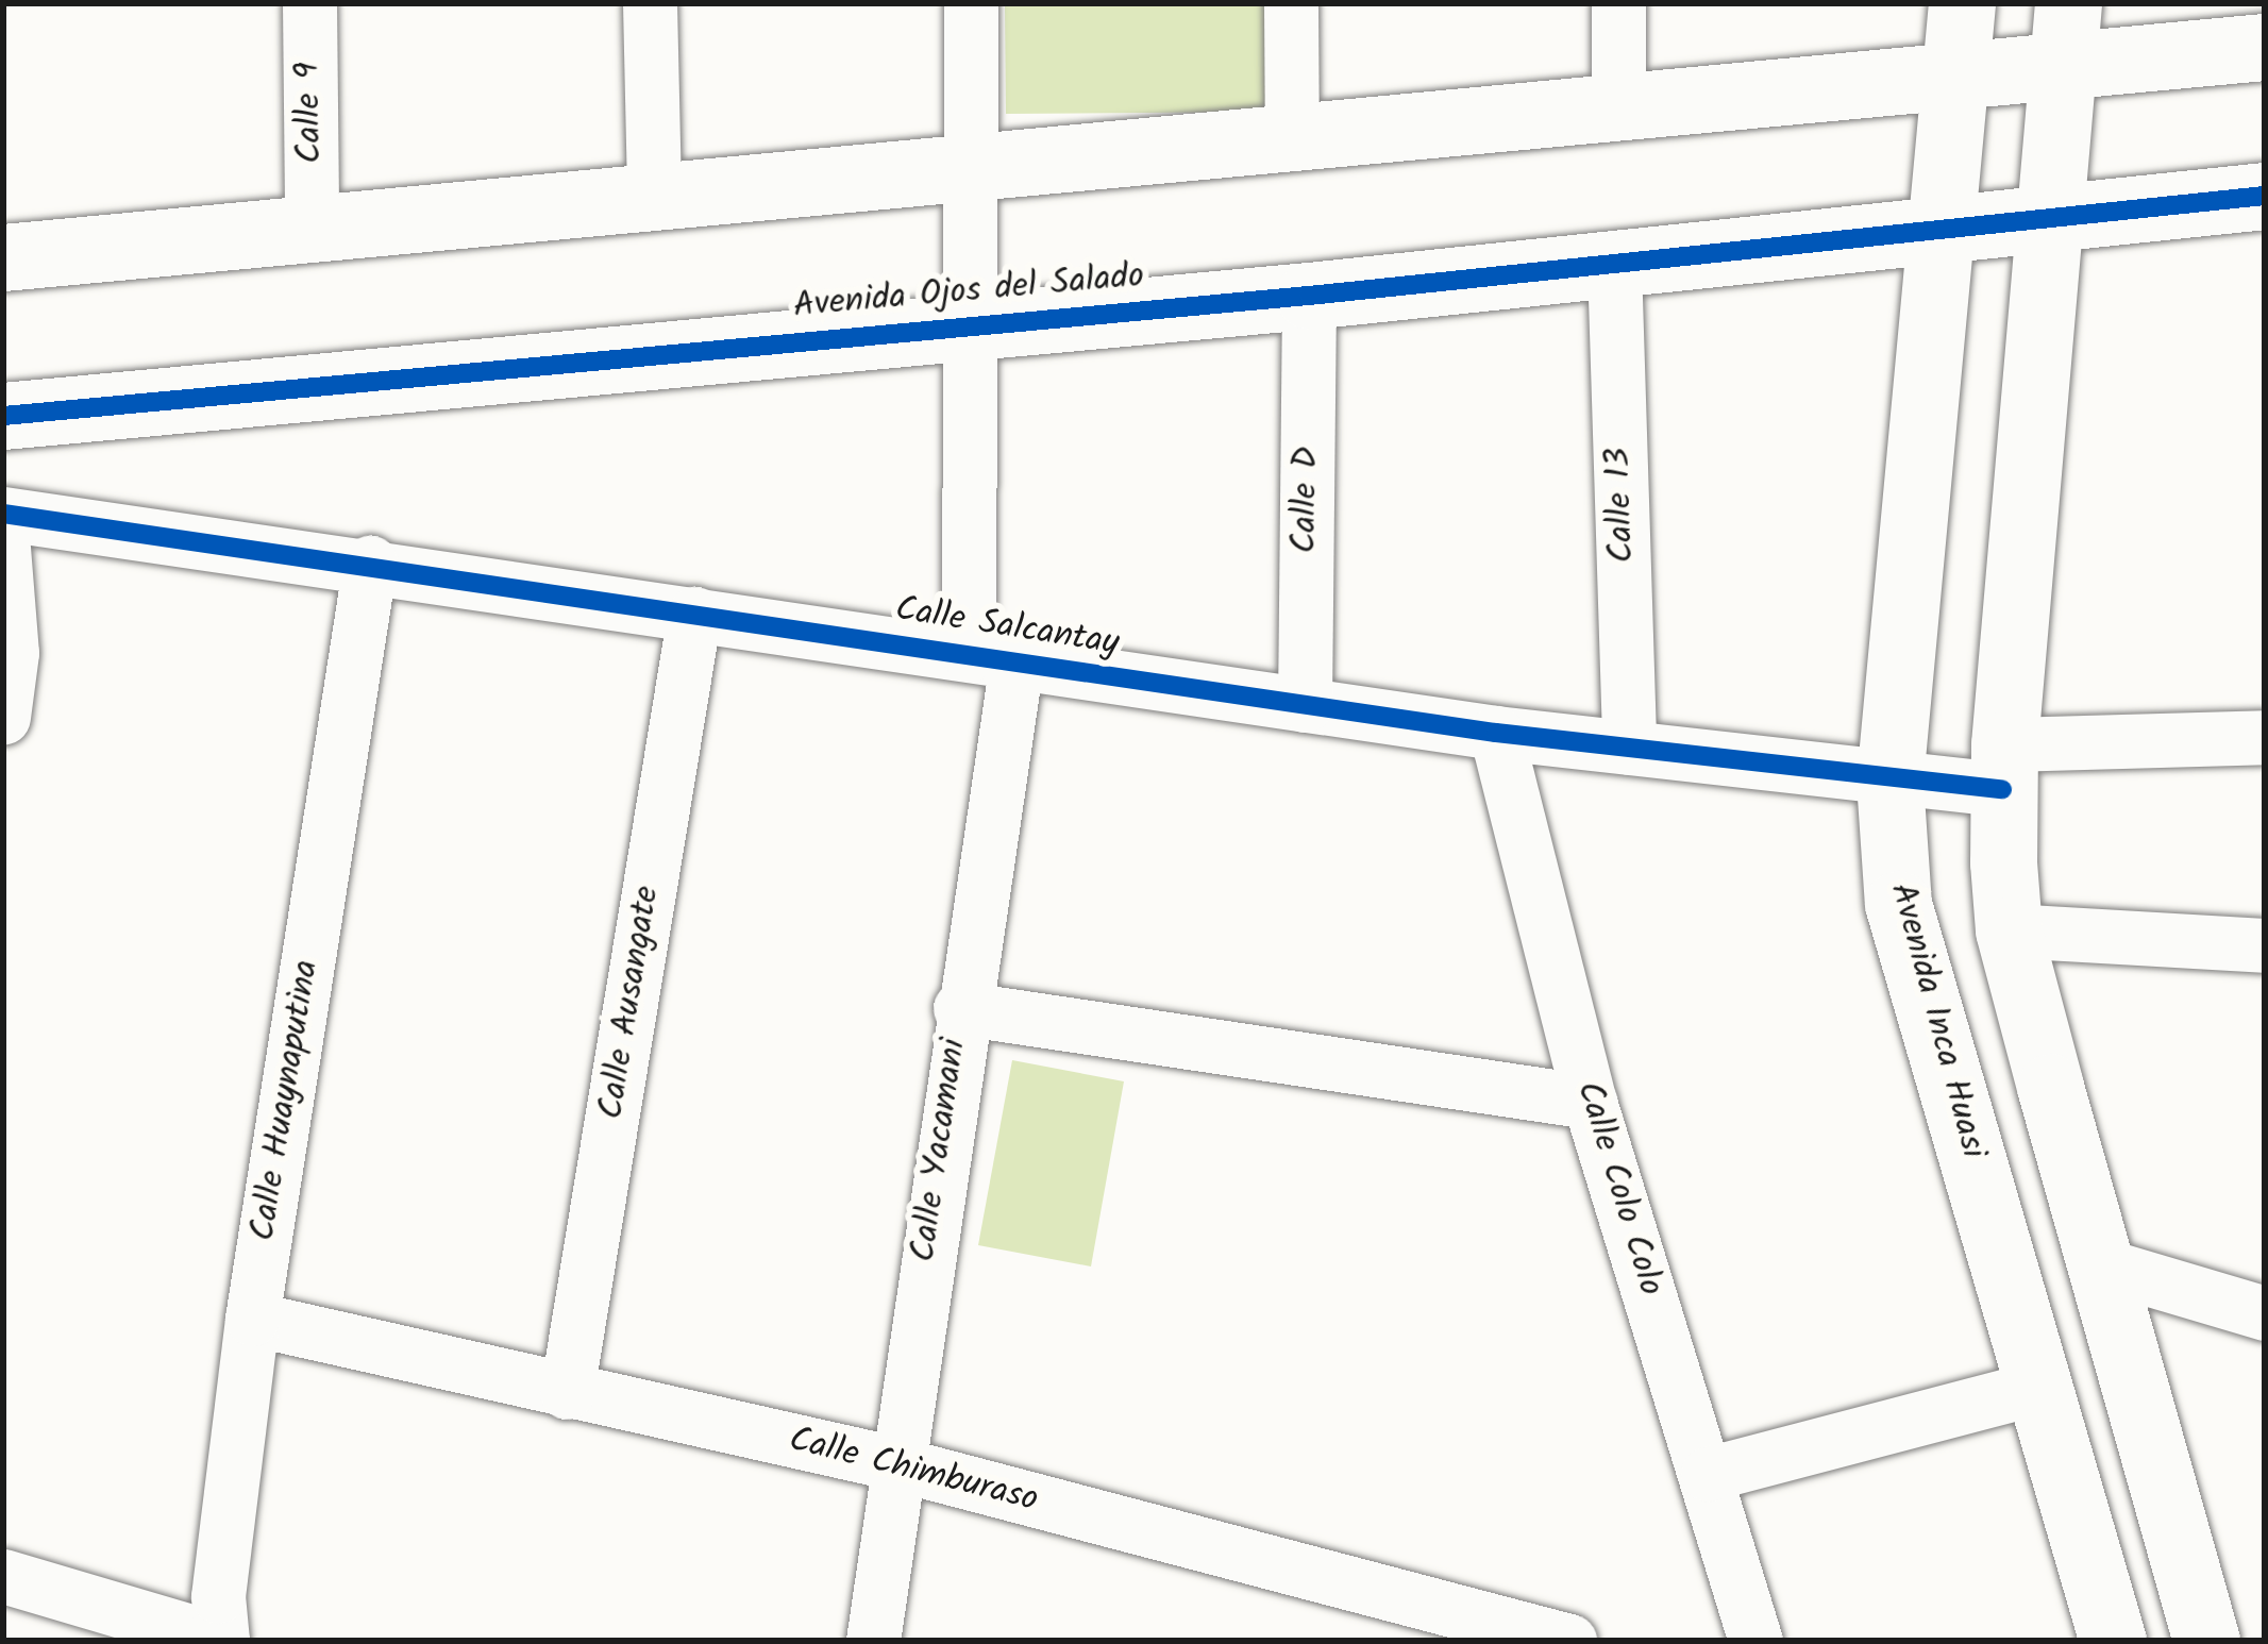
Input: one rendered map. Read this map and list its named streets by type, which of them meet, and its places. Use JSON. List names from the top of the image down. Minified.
{"streets":{"street":["Calle 9","Avenida Ojos del Salado","Calle D","Calle 13","Calle Salcantay","Calle Ausangate","Avenida Inca Huasi","Calle Huaynaputina","Calle Yacamani","Calle Colo Colo","Calle Chimburaso"]},"crossings":[["Avenida Ojos del Salado","Calle D"],["Avenida Ojos del Salado","Calle 13"],["Avenida Ojos del Salado","Avenida Inca Huasi"],["Avenida Ojos del Salado","Calle Yacamani"],["Calle D","Calle Salcantay"],["Calle 13","Calle Salcantay"],["Calle Salcantay","Calle Ausangate"],["Calle Salcantay","Avenida Inca Huasi"],["Calle Salcantay","Calle Huaynaputina"],["Calle Salcantay","Calle Yacamani"],["Calle Salcantay","Calle Colo Colo"],["Calle Ausangate","Calle Chimburaso"],["Calle Huaynaputina","Calle Chimburaso"],["Calle Yacamani","Calle Chimburaso"]]}
